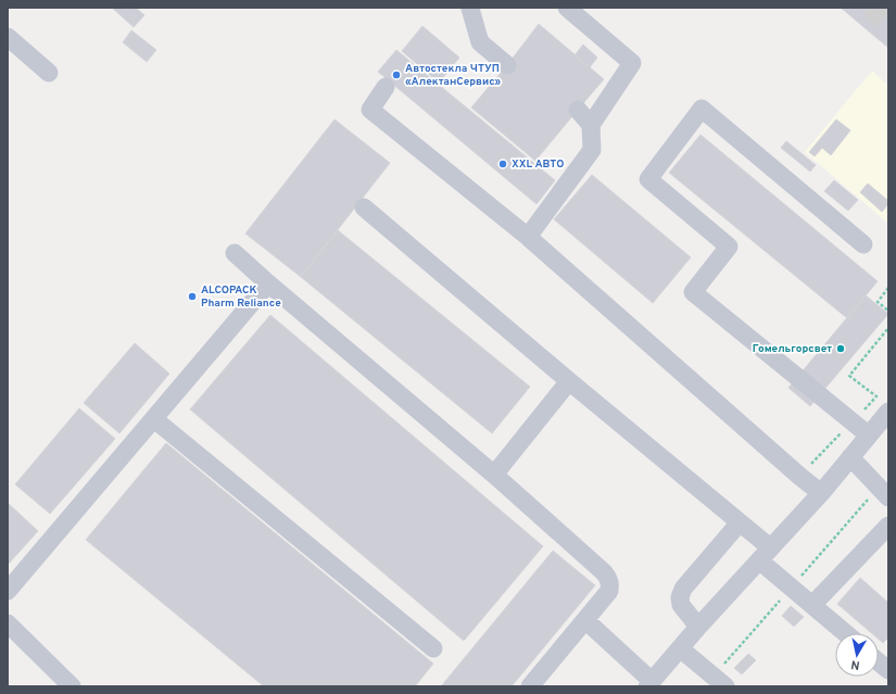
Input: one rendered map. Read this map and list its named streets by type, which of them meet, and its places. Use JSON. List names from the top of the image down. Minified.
{"places":["Автостекла ЧТУП «АлектанСервис»","XXL АВТО","ALCOPACK Pharm Reliance","Гомельгорсвет"],"north":"bottom"}
